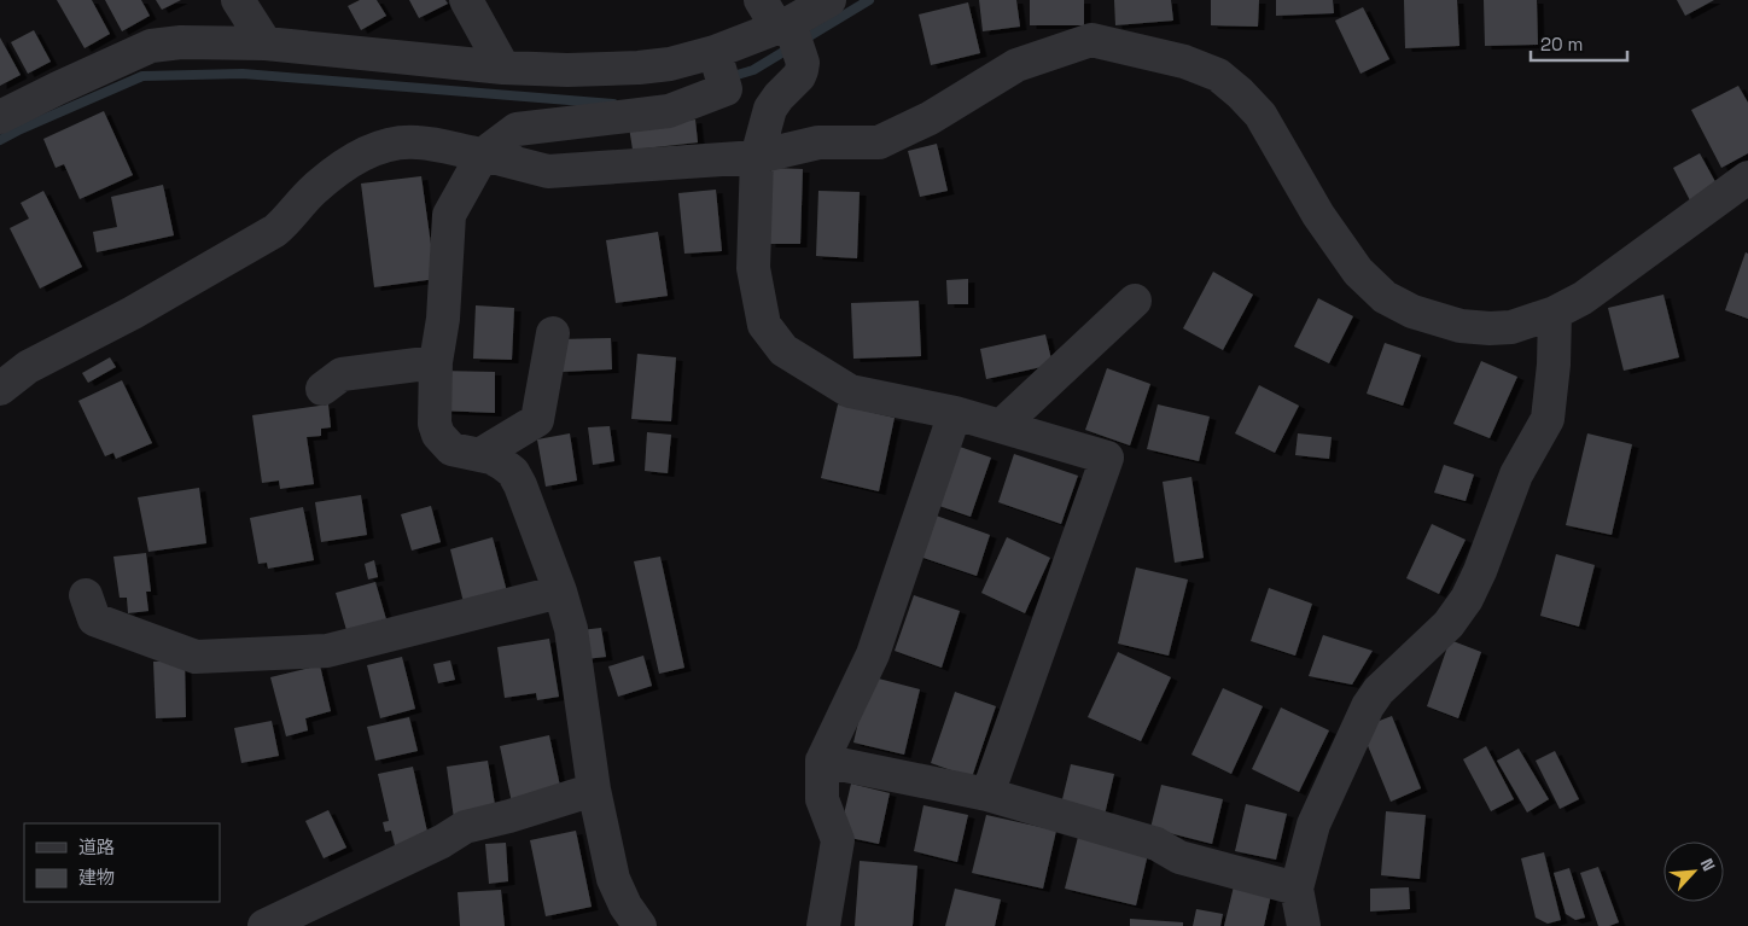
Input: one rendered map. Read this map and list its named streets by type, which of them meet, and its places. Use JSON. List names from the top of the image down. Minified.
{"legend":["道路","建物"],"scale_bar":"20 m","north":"top right"}
